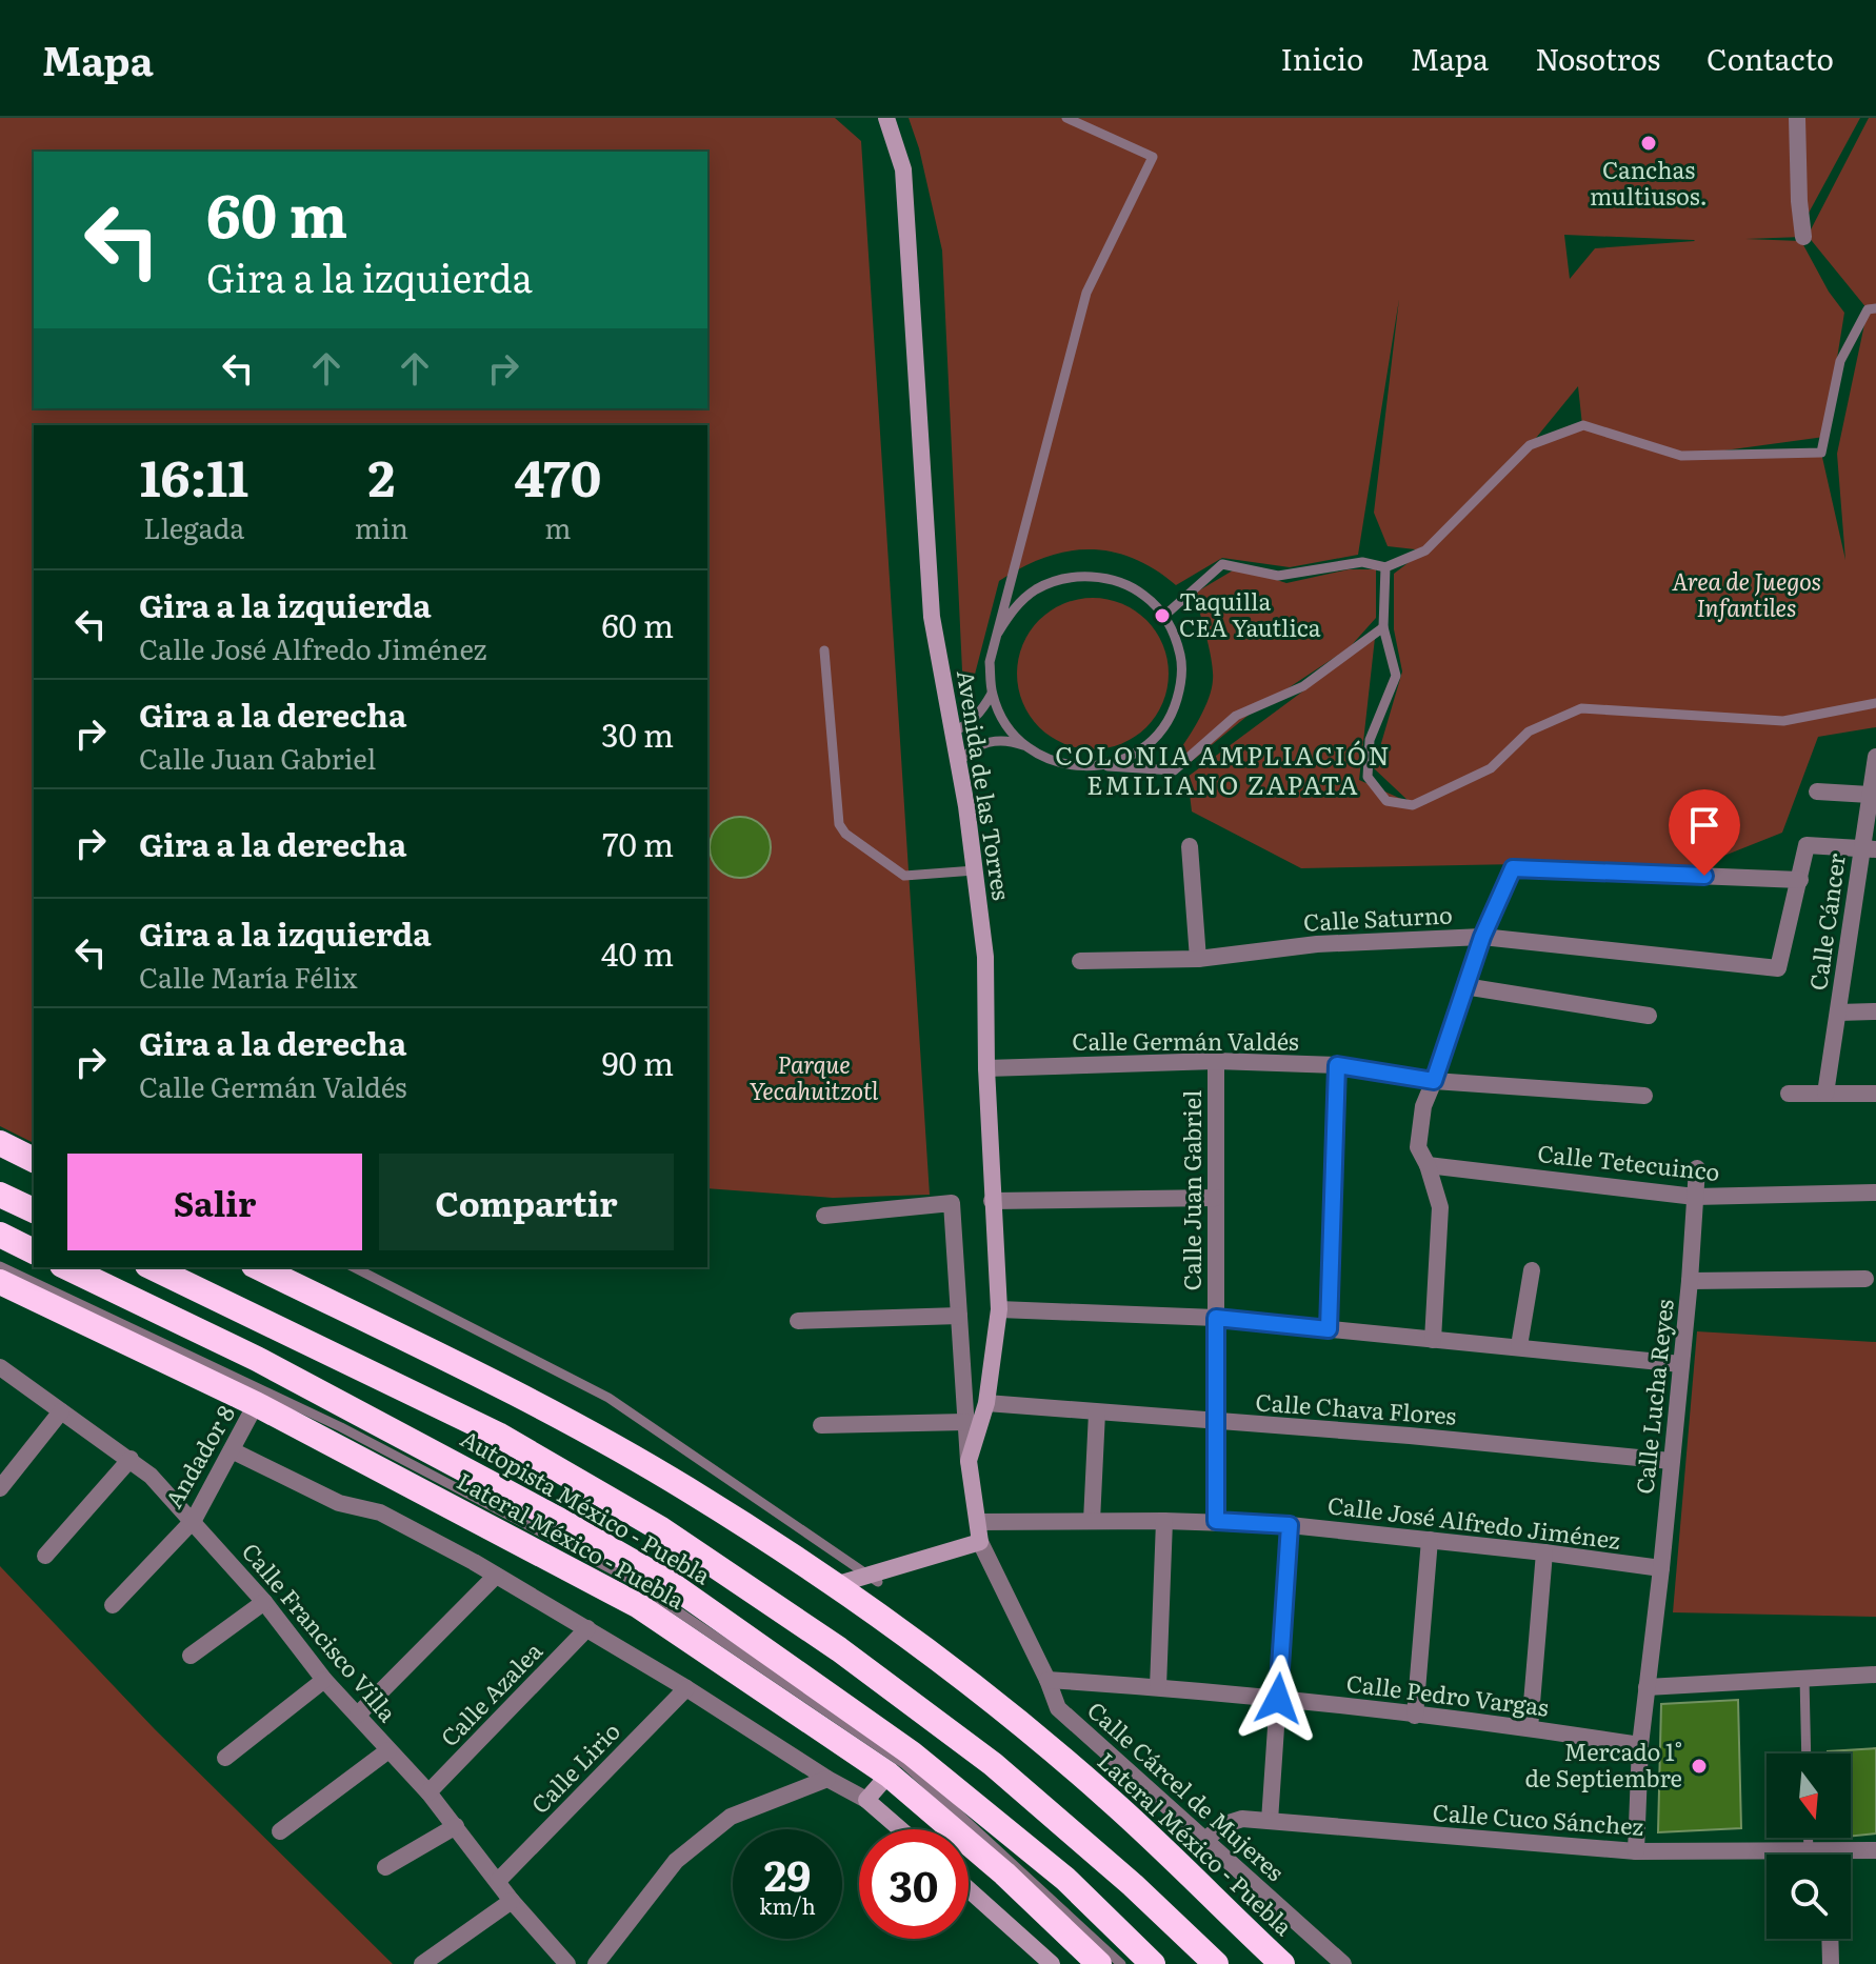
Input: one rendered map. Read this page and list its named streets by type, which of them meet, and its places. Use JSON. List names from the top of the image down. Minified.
{"streets":{"highway":["Autopista México - Puebla","Lateral México - Puebla"],"street":["Avenida de las Torres","Calle Saturno","Calle Cáncer","Calle Germán Valdés","Calle Tetecuinco","Calle Juan Gabriel","Calle Lucha Reyes","Calle Chava Flores","Andador 8","Calle José Alfredo Jiménez","Calle Francisco Villa","Calle Azalea","Calle Pedro Vargas","Calle Lirio","Calle Cárcel de Mujeres","Calle Cuco Sánchez"]},"crossings":[["Avenida de las Torres","Calle Germán Valdés"],["Avenida de las Torres","Calle Chava Flores"],["Avenida de las Torres","Calle José Alfredo Jiménez"],["Avenida de las Torres","Calle Cárcel de Mujeres"],["Calle Germán Valdés","Calle Juan Gabriel"],["Calle Tetecuinco","Calle Lucha Reyes"],["Calle Juan Gabriel","Calle Chava Flores"],["Calle Juan Gabriel","Calle José Alfredo Jiménez"],["Calle Lucha Reyes","Calle Chava Flores"],["Calle Lucha Reyes","Calle José Alfredo Jiménez"],["Calle Lucha Reyes","Calle Pedro Vargas"],["Calle Lucha Reyes","Calle Cuco Sánchez"],["Andador 8","Lateral México - Puebla"],["Andador 8","Calle Francisco Villa"],["Calle Francisco Villa","Calle Azalea"],["Calle Francisco Villa","Calle Lirio"],["Calle Pedro Vargas","Calle Cárcel de Mujeres"],["Calle Cárcel de Mujeres","Calle Cuco Sánchez"]],"districts":["COLONIA AMPLIACIÓN EMILIANO ZAPATA"],"parks":["Area de Juegos Infantiles","Parque Yecahuitzotl"],"places":["Canchas multiusos.","Taquilla CEA Yautlica","Mercado 1° de Septiembre"],"north":"bottom","page":{"header":"Mapa","nav":["Inicio","Mapa","Nosotros","Contacto"],"turn":["60 m","Gira a la izquierda"],"eta":["16:11","Llegada","2","min","470","m"],"list":[{"name":"Gira a la izquierda","note":"Calle José Alfredo Jiménez","value":"60 m"},{"name":"Gira a la derecha","note":"Calle Juan Gabriel","value":"30 m"},{"name":"Gira a la derecha","value":"70 m"},{"name":"Gira a la izquierda","note":"Calle María Félix","value":"40 m"},{"name":"Gira a la derecha","note":"Calle Germán Valdés","value":"90 m"}],"buttons":["Salir","Compartir"],"speed":"29 km/h","limit":"30"}}
